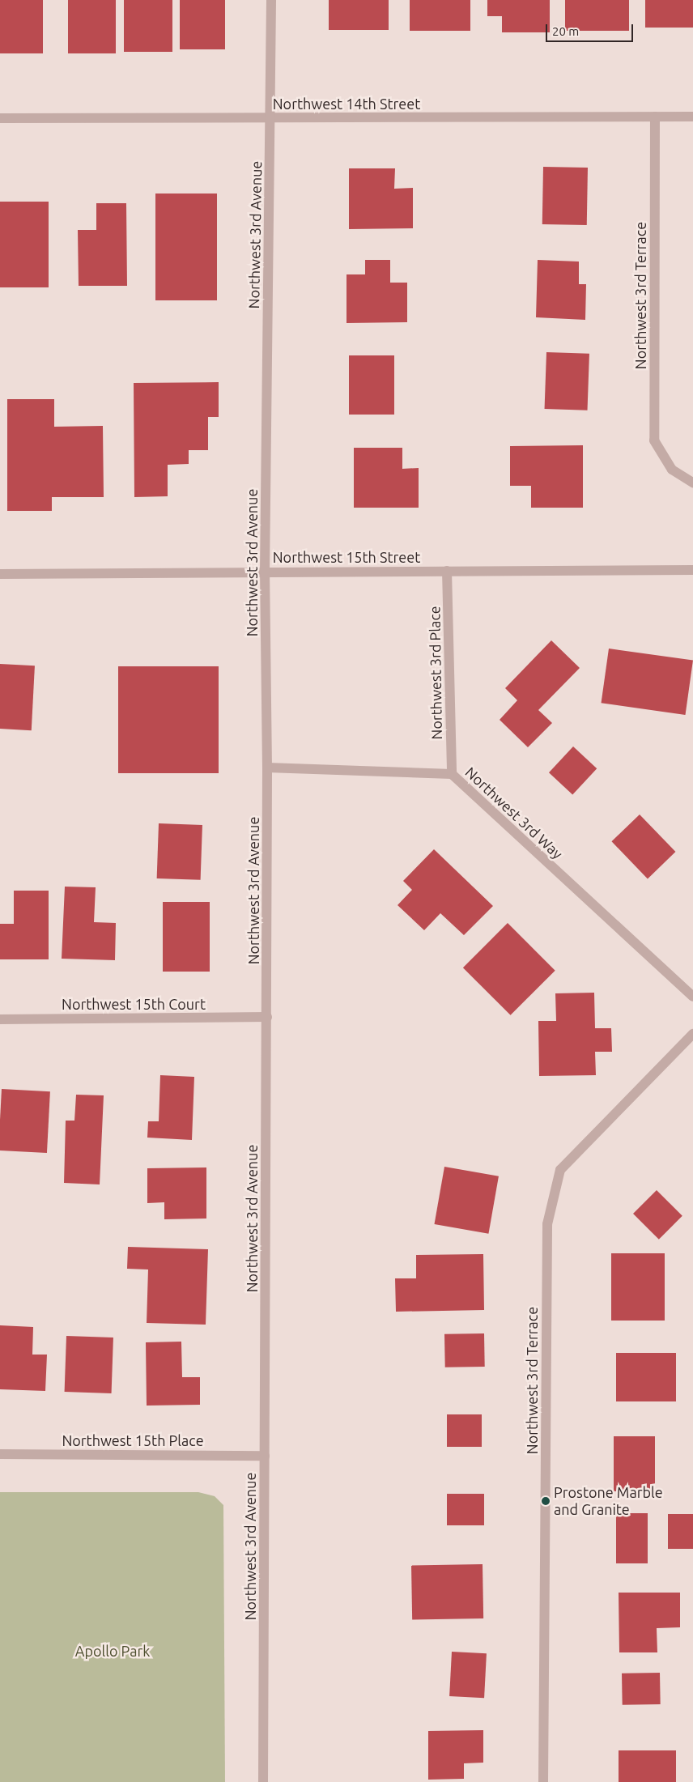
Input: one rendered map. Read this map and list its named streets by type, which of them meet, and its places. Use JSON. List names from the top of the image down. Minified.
{"streets":{"street":["Northwest 14th Street","Northwest 3rd Avenue","Northwest 3rd Terrace","Northwest 15th Street","Northwest 3rd Place","Northwest 3rd Way","Northwest 15th Court","Northwest 15th Place"]},"crossings":[["Northwest 14th Street","Northwest 3rd Avenue"],["Northwest 14th Street","Northwest 3rd Terrace"],["Northwest 3rd Avenue","Northwest 15th Street"],["Northwest 3rd Avenue","Northwest 3rd Way"],["Northwest 3rd Avenue","Northwest 15th Court"],["Northwest 3rd Avenue","Northwest 15th Place"],["Northwest 15th Street","Northwest 3rd Place"],["Northwest 3rd Place","Northwest 3rd Way"]],"parks":["Apollo Park"],"places":["Prostone Marble and Granite"],"scale_bar":"20 m"}
